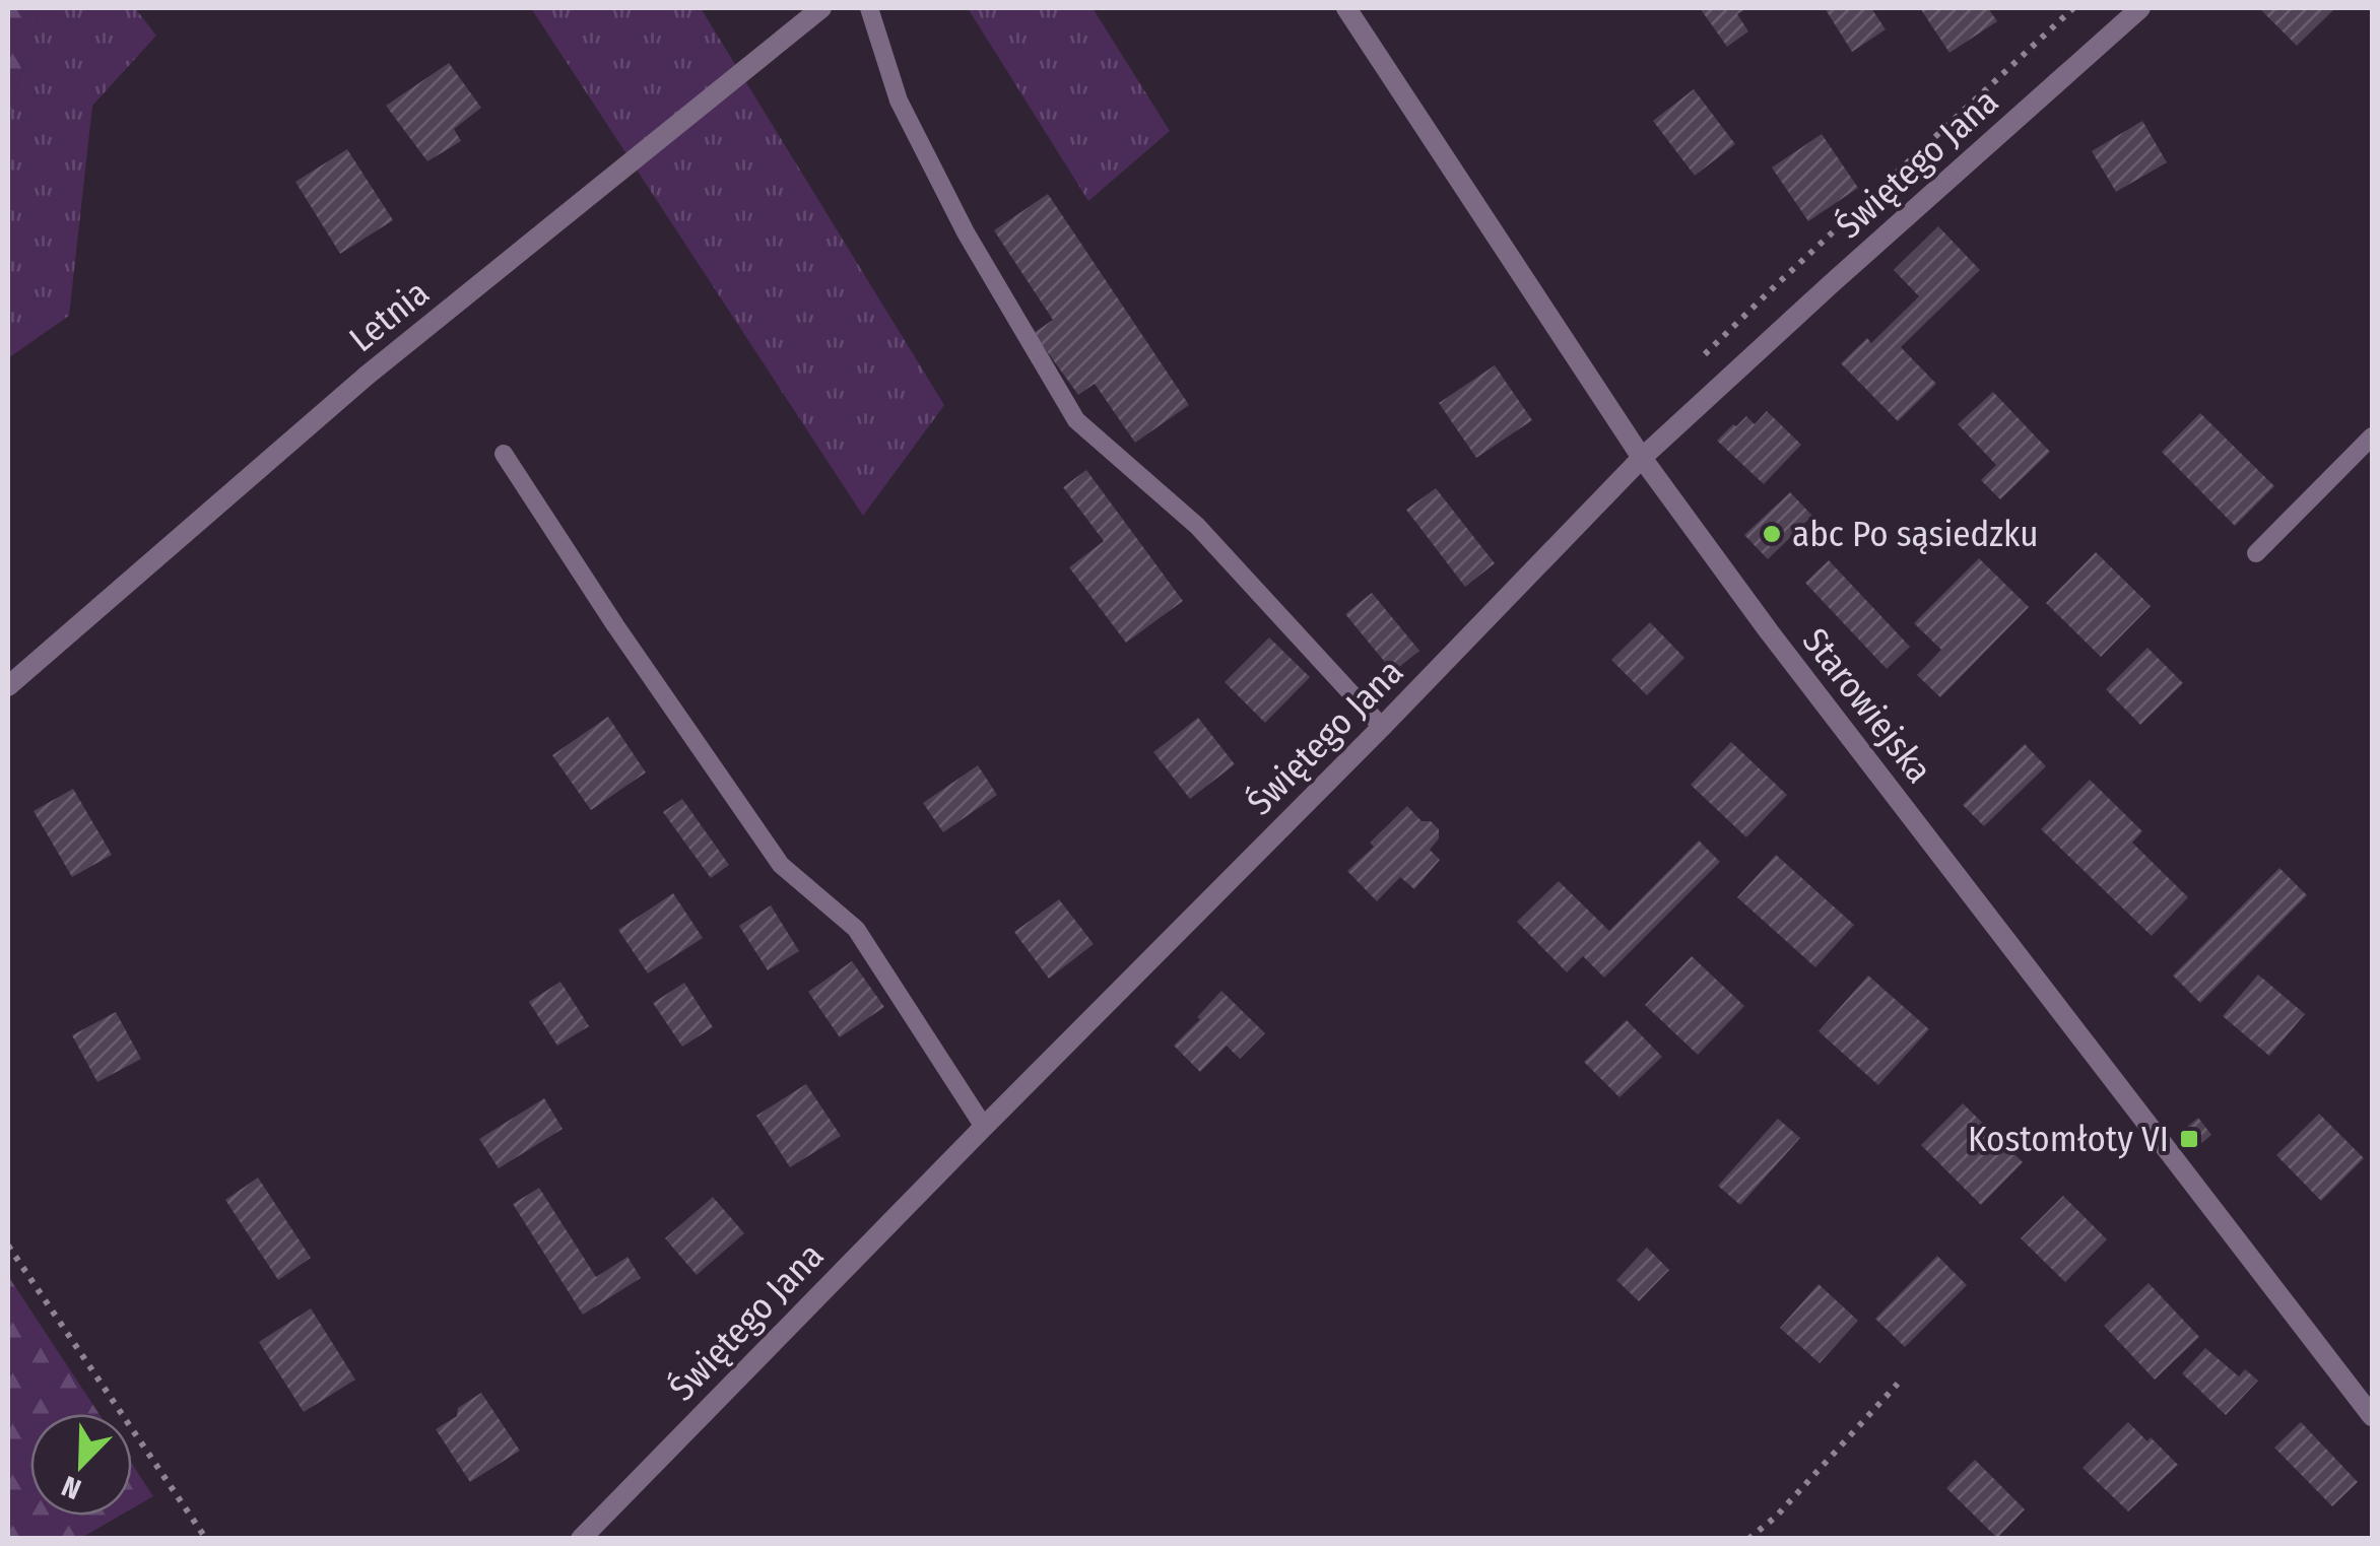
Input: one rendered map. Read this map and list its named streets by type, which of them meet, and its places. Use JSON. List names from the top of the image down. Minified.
{"streets":{"street":["Świętego Jana","Letnia","Starowiejska"]},"crossings":[["Świętego Jana","Starowiejska"]],"places":{"other":["abc Po sąsiedzku"],"transit":["Kostomłoty VI"]},"north":"bottom left"}
